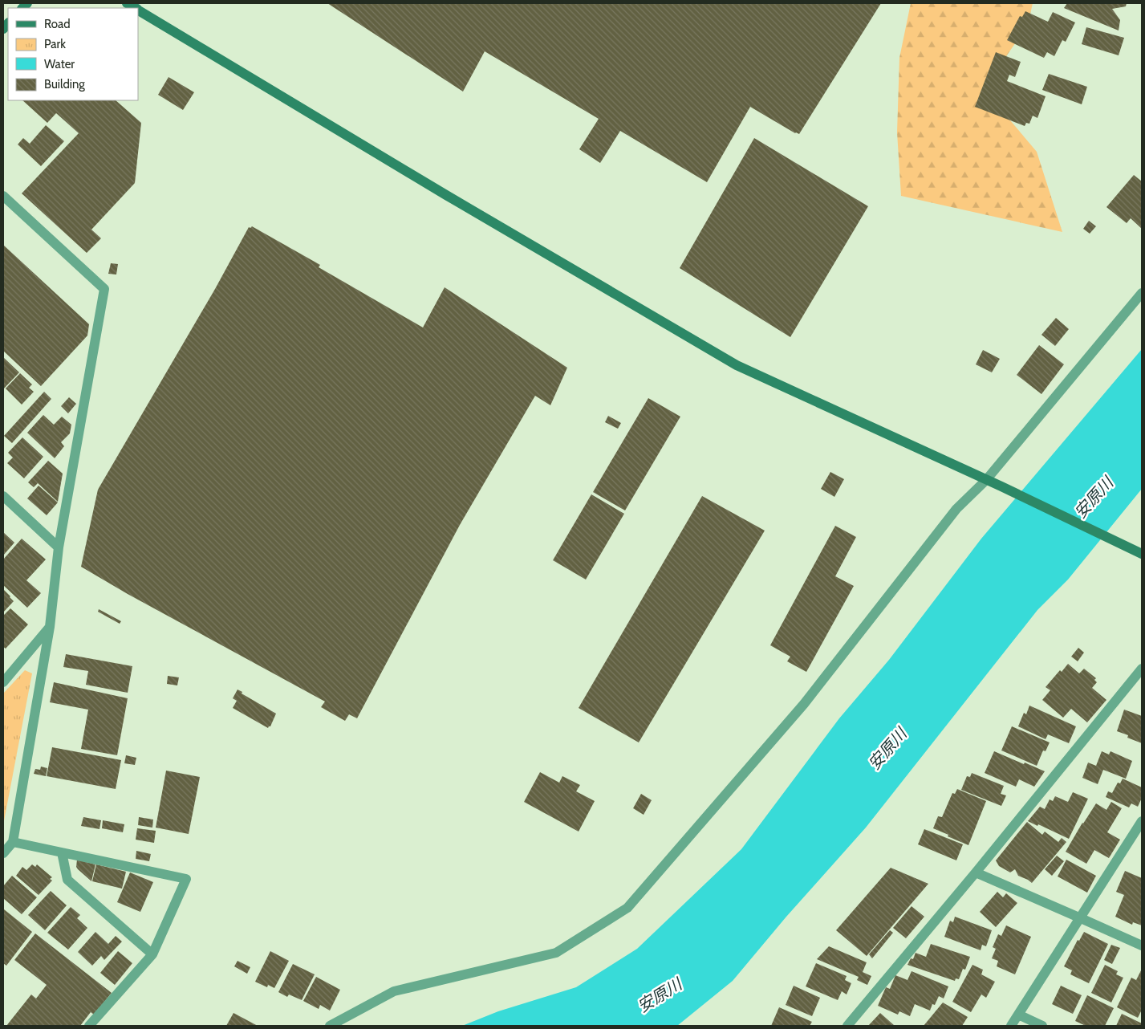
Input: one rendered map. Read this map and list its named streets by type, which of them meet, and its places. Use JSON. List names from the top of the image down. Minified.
{"water":["安原川"],"legend":["Road","Park","Water","Building"]}
